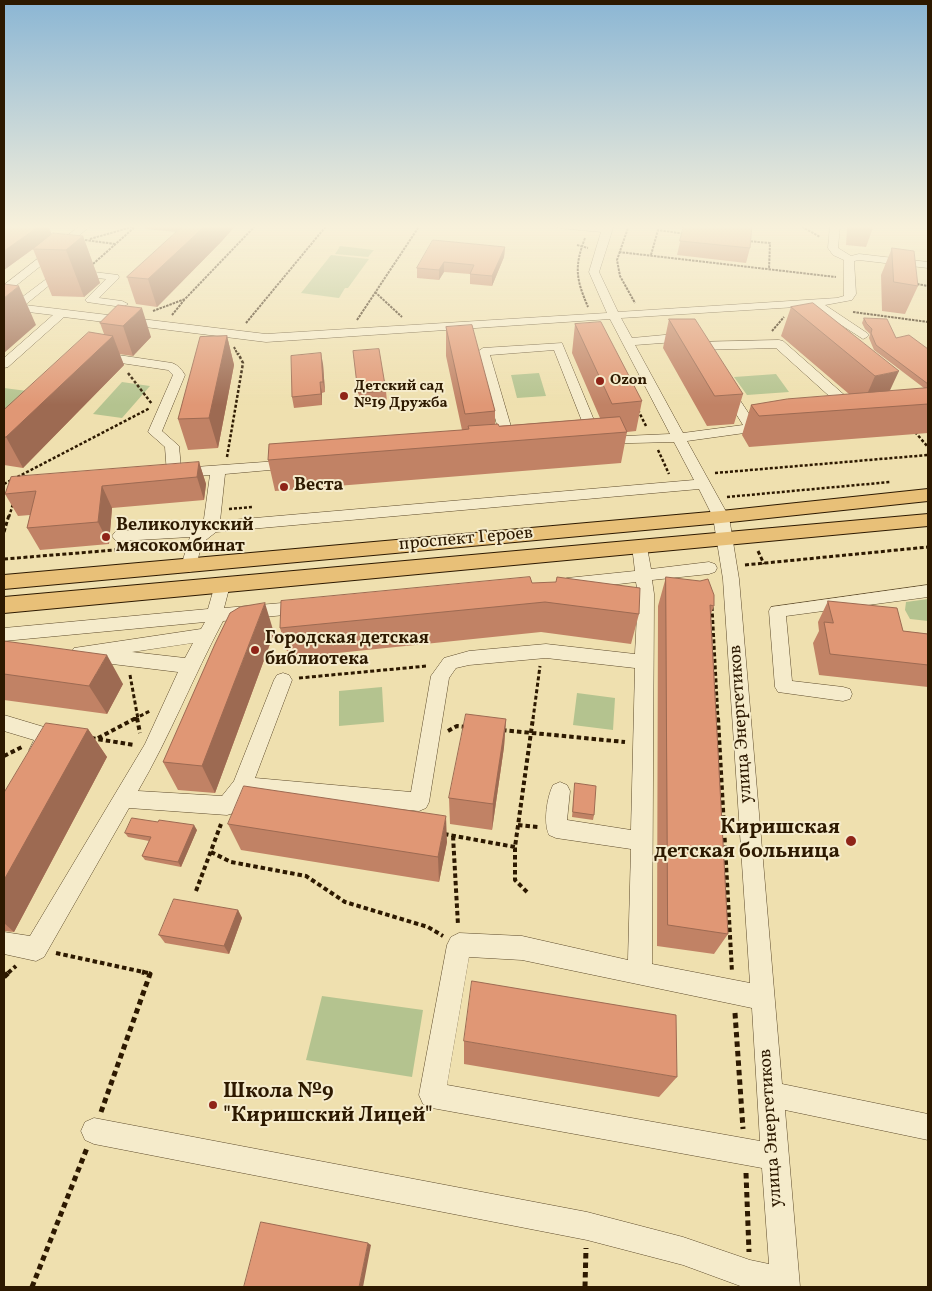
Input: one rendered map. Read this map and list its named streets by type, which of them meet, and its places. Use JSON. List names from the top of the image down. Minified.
{"streets":{"main road":["проспект Героев"],"street":["улица Энергетиков"]},"crossings":[["проспект Героев","улица Энергетиков"]],"places":["Ozon","Детский сад №19 Дружба","Веста","Великолукский мясокомбинат","Городская детская библиотека","Киришская детская больница","Школа №9 \"Киришский Лицей\""]}
